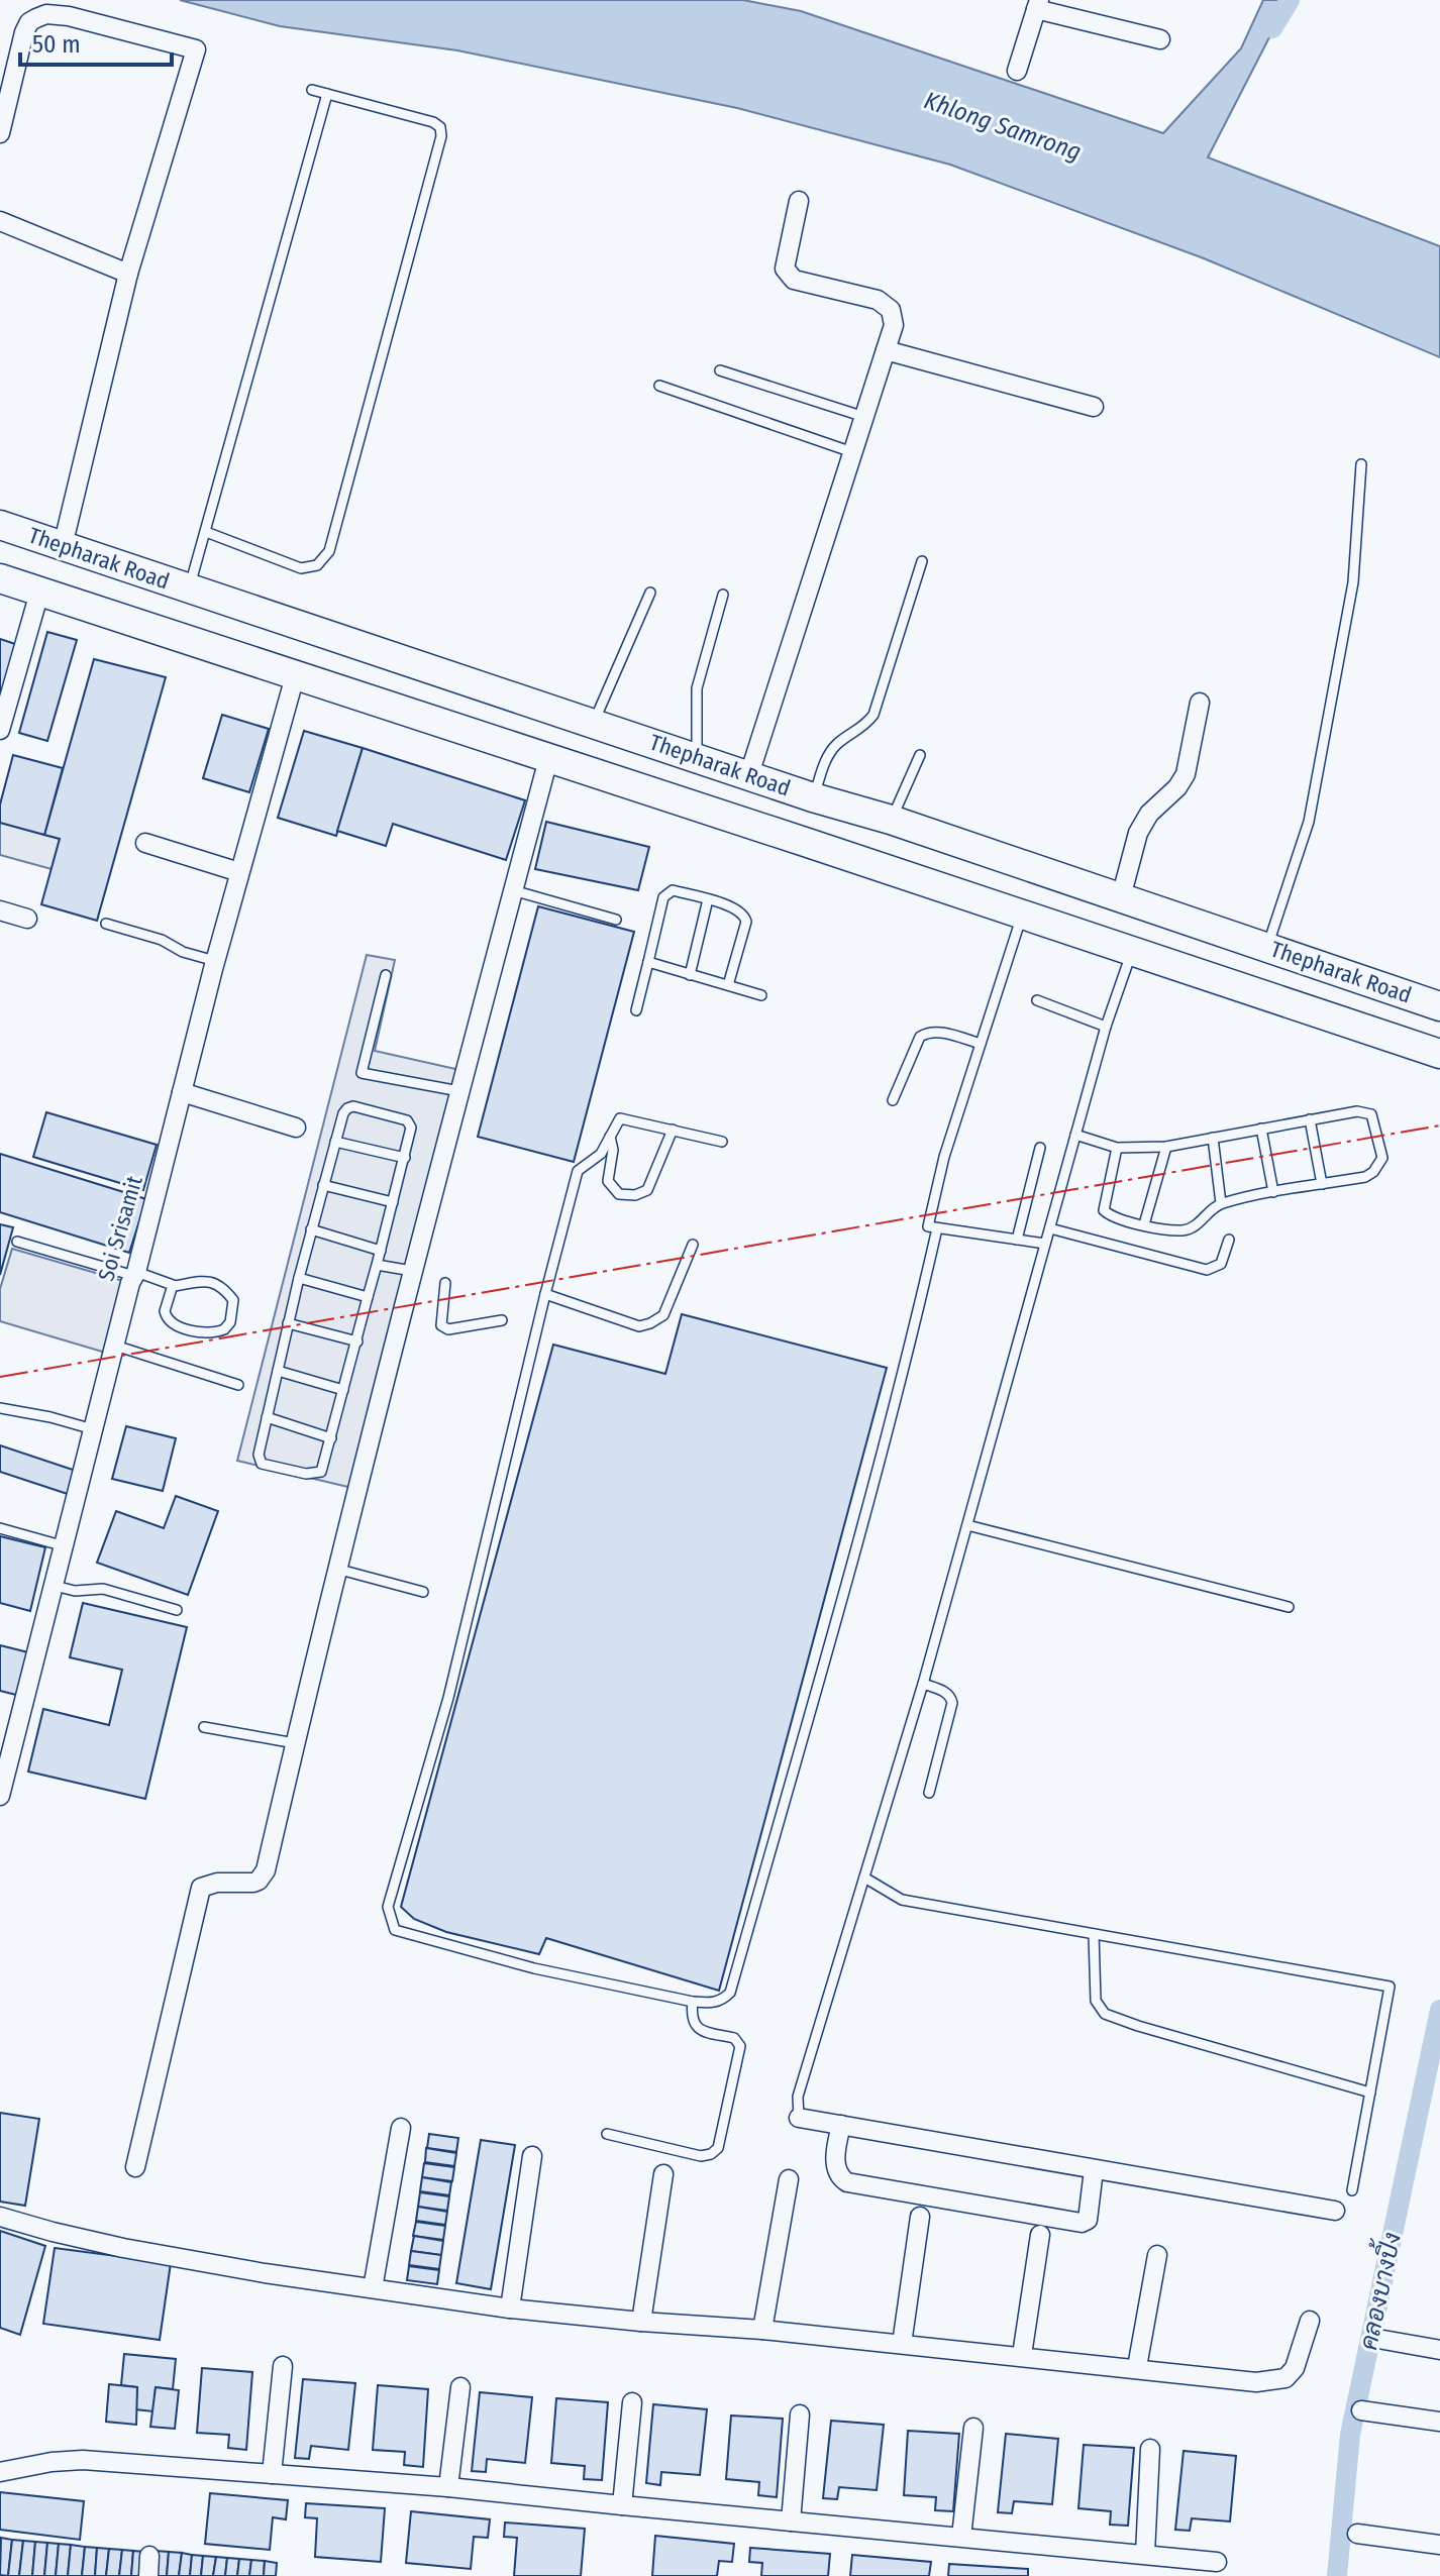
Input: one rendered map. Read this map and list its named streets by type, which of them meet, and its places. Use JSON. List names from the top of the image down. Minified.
{"streets":{"main road":["Thepharak Road"],"street":["Soi Srisamit"]},"crossings":[["Thepharak Road","Soi Srisamit"]],"water":["Khlong Samrong","คลองบางปิ้ง"],"scale_bar":"50 m"}
